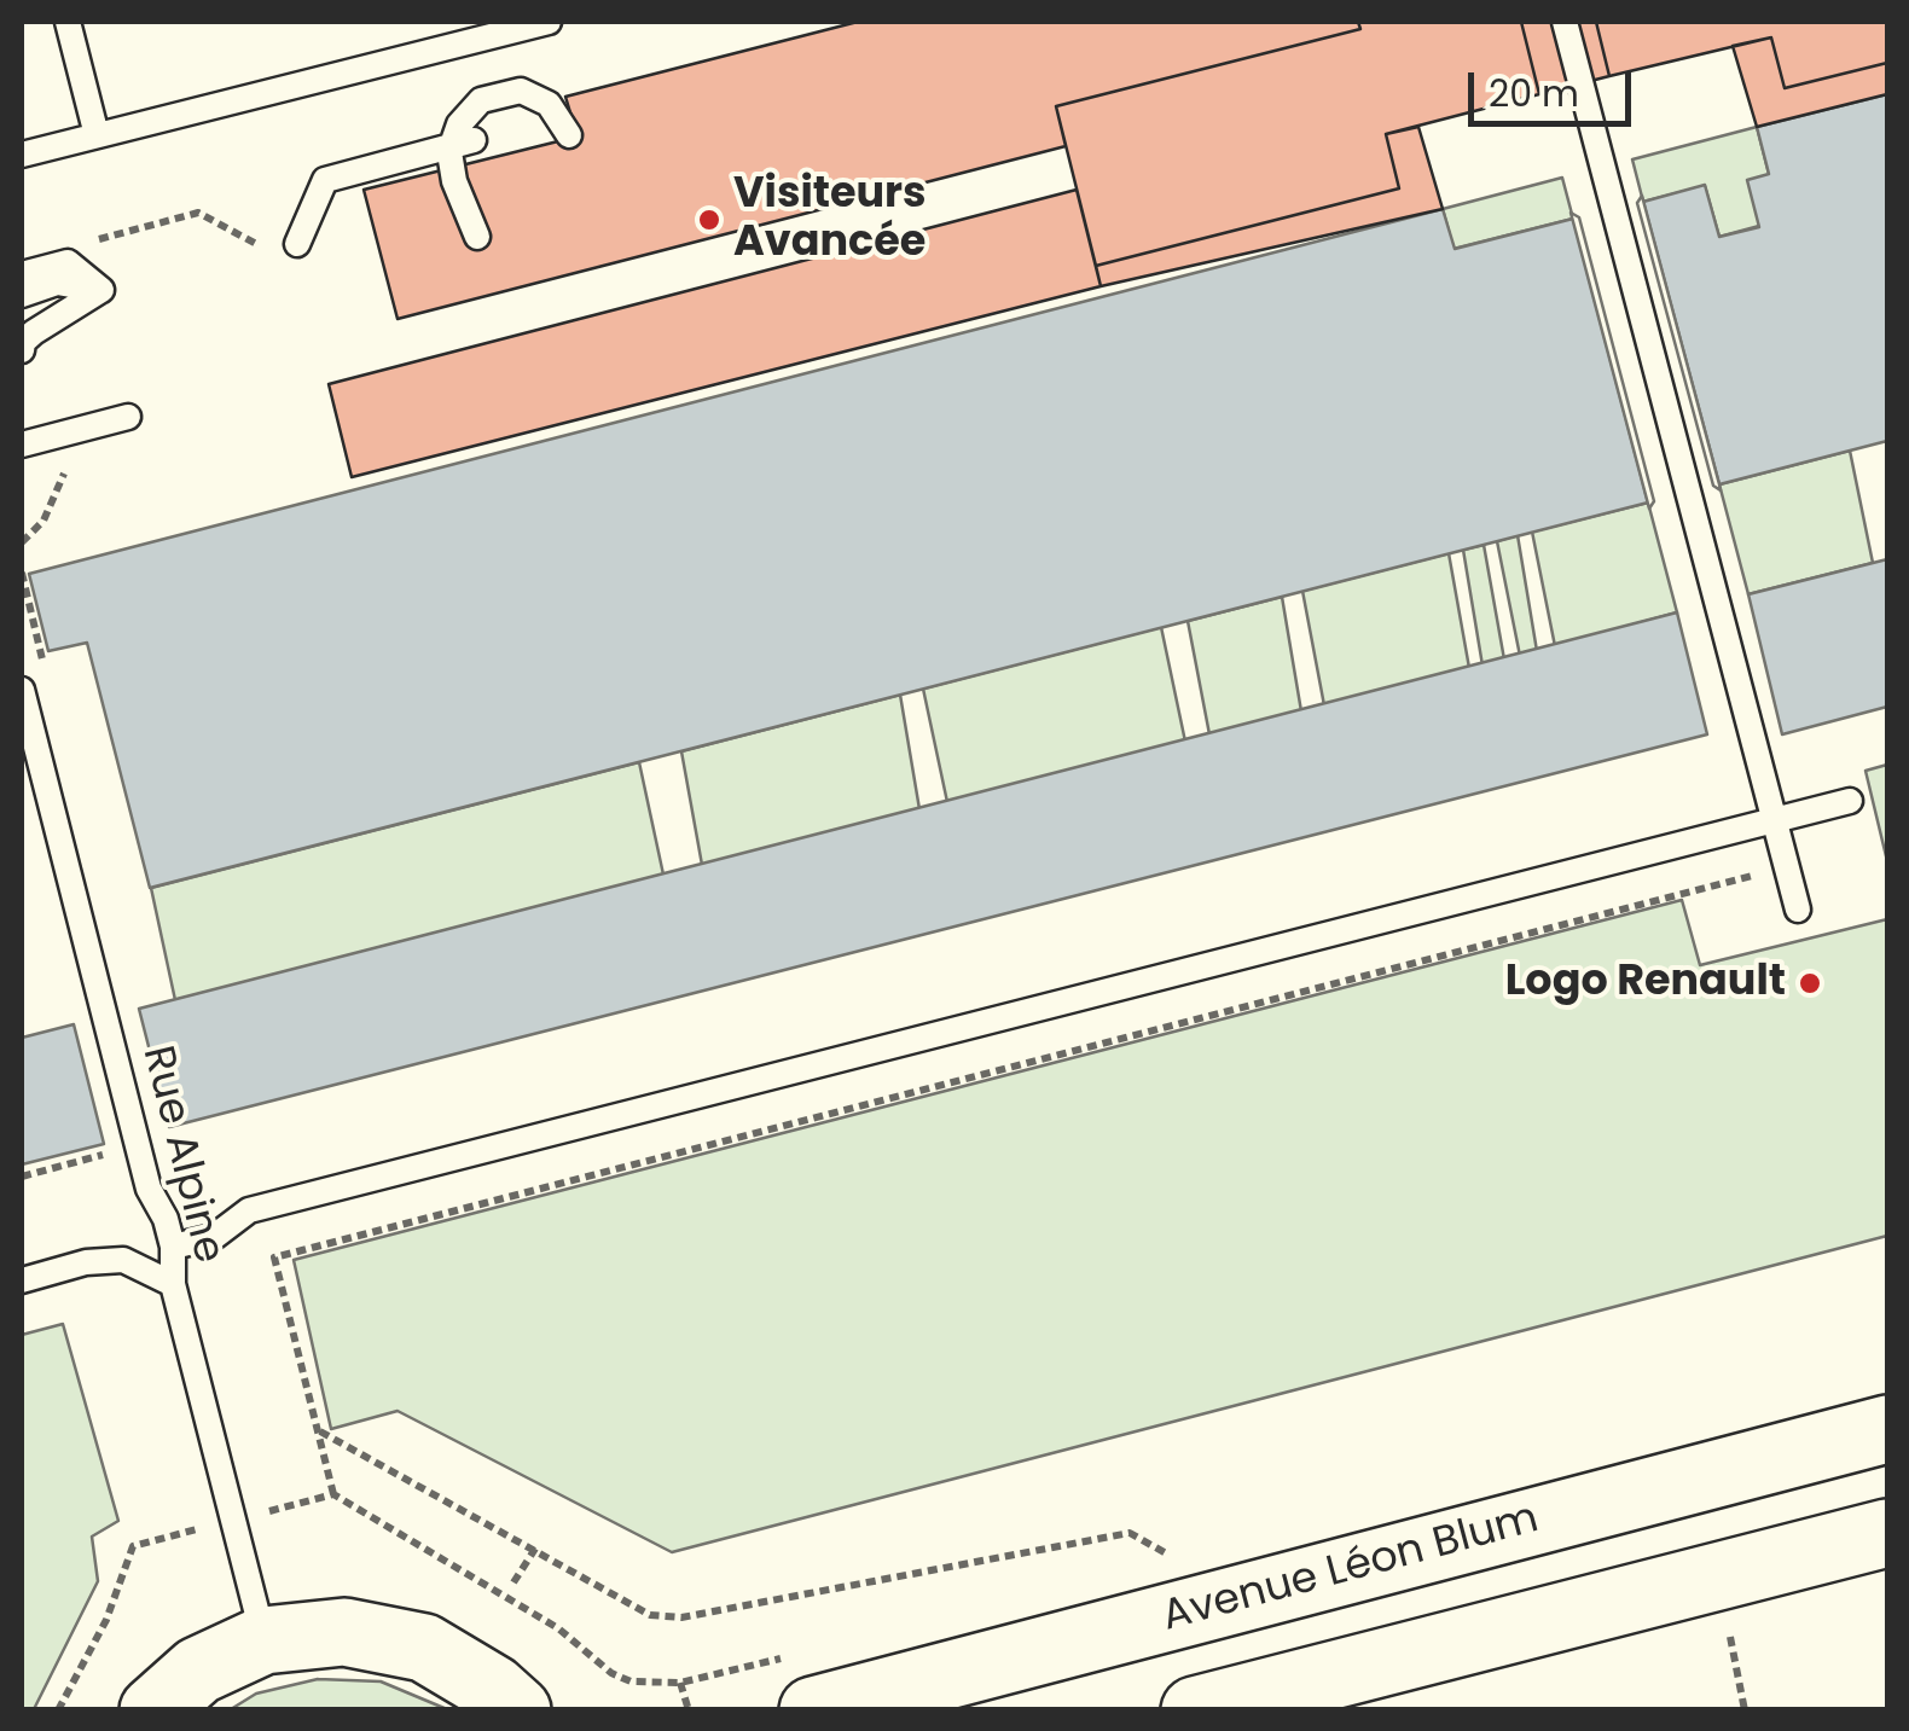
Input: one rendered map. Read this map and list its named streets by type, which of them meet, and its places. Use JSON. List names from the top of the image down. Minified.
{"streets":{"main road":["Avenue Léon Blum"],"lane":["Rue Alpine"]},"places":["Visiteurs Avancée","Logo Renault"],"scale_bar":"20 m"}
